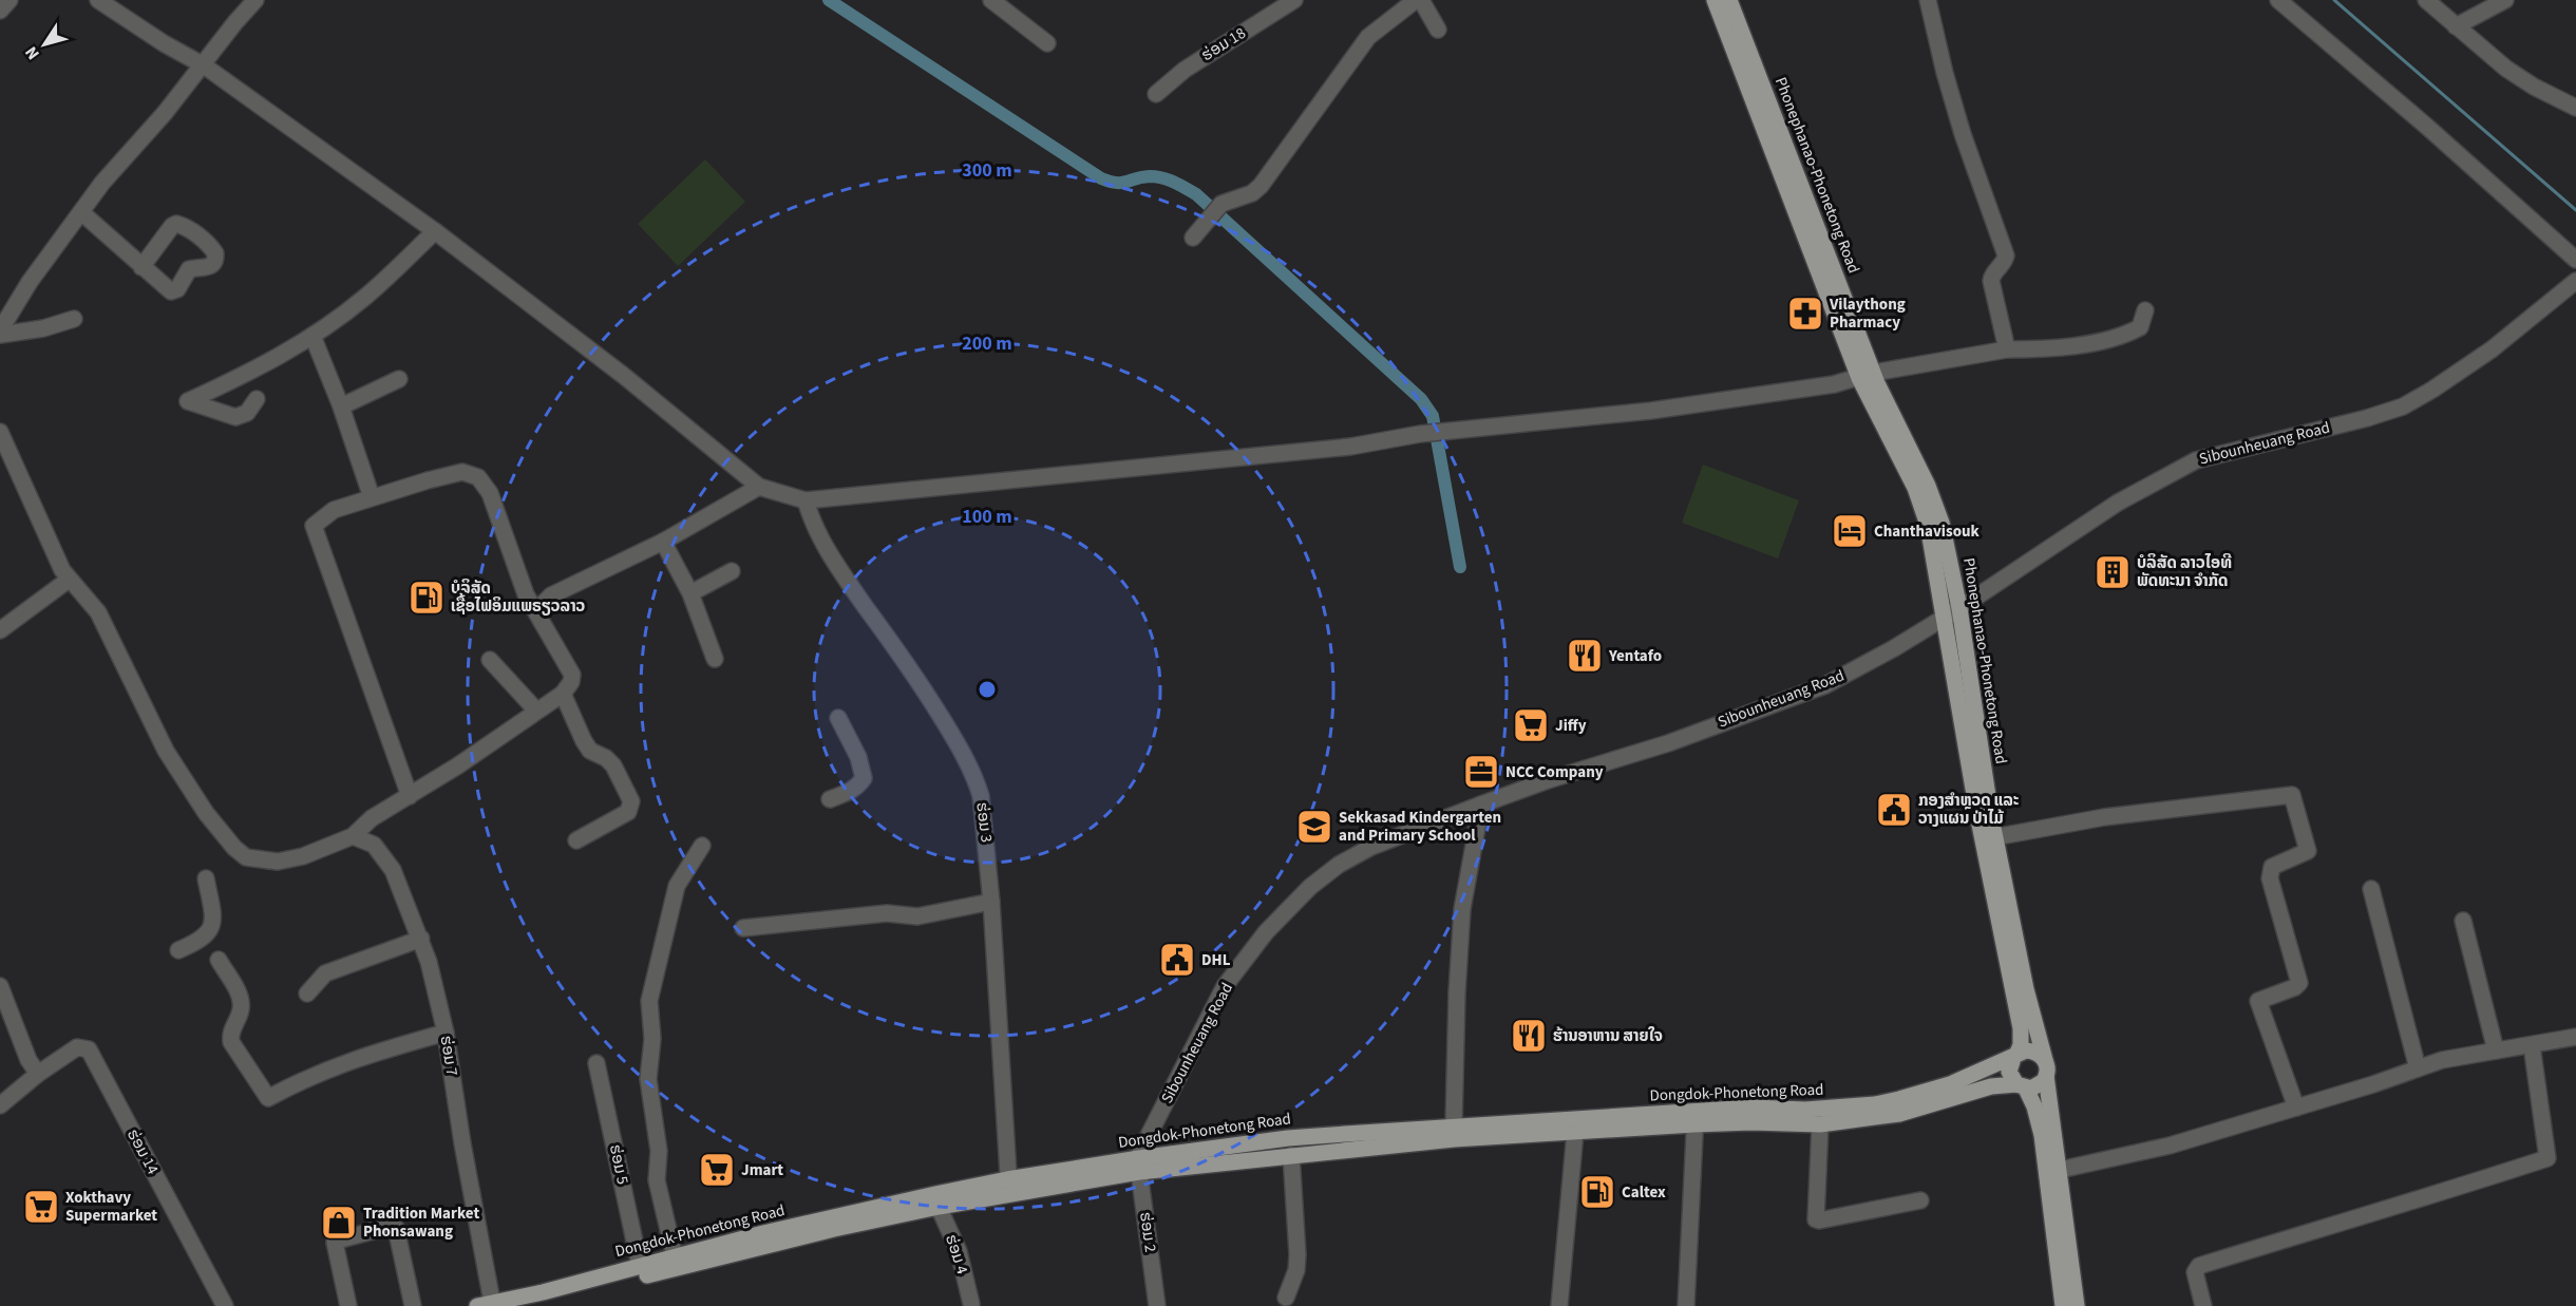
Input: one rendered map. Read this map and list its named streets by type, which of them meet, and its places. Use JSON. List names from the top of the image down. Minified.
{"streets":{"main road":["Phonephanao-Phonetong Road","Dongdok-Phonetong Road"],"street":["ຮ່ອມ 18","Sibounheuang Road","ຮ່ອມ 3","ຮ່ອມ 7","ຮ່ອມ 14","ຮ່ອມ 5","ຮ່ອມ 2","ຮ່ອມ 4"]},"crossings":[["Phonephanao-Phonetong Road","Sibounheuang Road"],["Sibounheuang Road","Dongdok-Phonetong Road"],["Sibounheuang Road","ຮ່ອມ 2"],["ຮ່ອມ 3","Dongdok-Phonetong Road"],["ຮ່ອມ 7","Dongdok-Phonetong Road"],["Dongdok-Phonetong Road","ຮ່ອມ 5"],["Dongdok-Phonetong Road","ຮ່ອມ 2"],["Dongdok-Phonetong Road","ຮ່ອມ 4"]],"places":{"pharmacy":["Vilaythong Pharmacy"],"hotel":["Chanthavisouk"],"building":["ບໍລິສັດ ລາວໄອທີ ພັດທະນາ ຈຳກັດ"],"fuel station":["ບໍລິສັດ ເຊື້ອໄຟອິມແພຣຽວລາວ","Caltex"],"restaurant":["Yentafo","ຮ້ານອາຫານ ສາຍໃຈ"],"supermarket":["Jiffy","Jmart","Xokthavy Supermarket"],"office":["NCC Company"],"public building":["ກອງສໍາຫຼວດ ແລະ ວາງແຜນ ປ່າໄມ້","DHL"],"school or university":["Sekkasad Kindergarten and Primary School"],"shop":["Tradition Market Phonsawang"]},"north":"bottom left","rings":["300 m","200 m","100 m"]}
